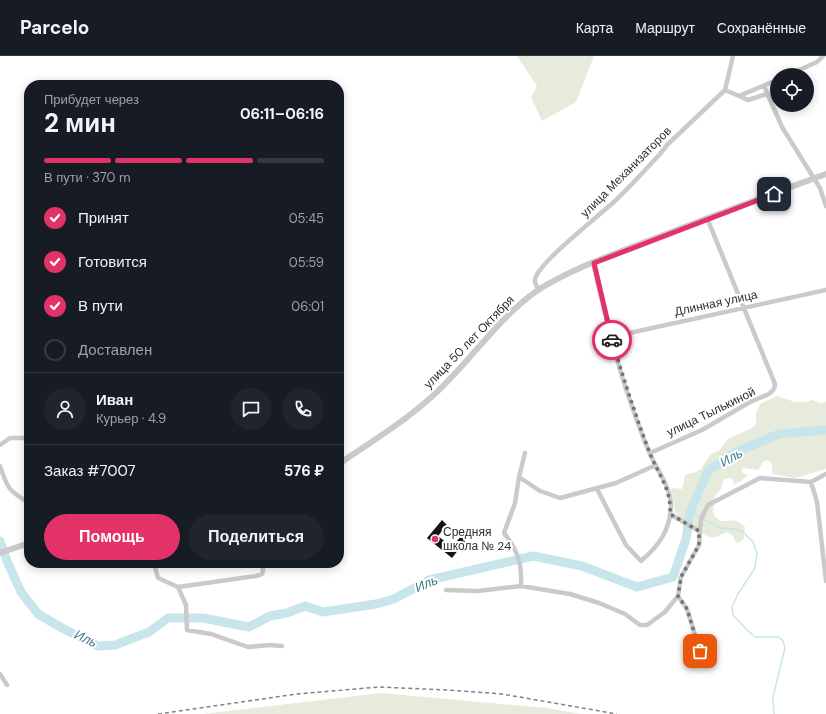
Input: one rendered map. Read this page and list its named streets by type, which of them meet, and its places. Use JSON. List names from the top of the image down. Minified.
{"streets":{"street":["улица Механизаторов","Длинная улица","улица 50 лет Октября","улица Тылькиной"]},"crossings":[["улица Механизаторов","улица 50 лет Октября"],["Длинная улица","улица Тылькиной"]],"water":["Иль"],"places":["Средняя школа № 24"],"page":{"header":"Parcelo","nav":["Карта","Маршрут","Сохранённые"],"heading":["2 мин","Прибудет через","06:11–06:16"],"panel":["Иван","Курьер · 4.9","Заказ #7007","576 ₽"],"bar":"В пути · 370 m","list":[["Принят","05:45"],["Готовится","05:59"],["В пути","06:01"],"Доставлен"],"buttons":["Помощь","Поделиться"]}}
